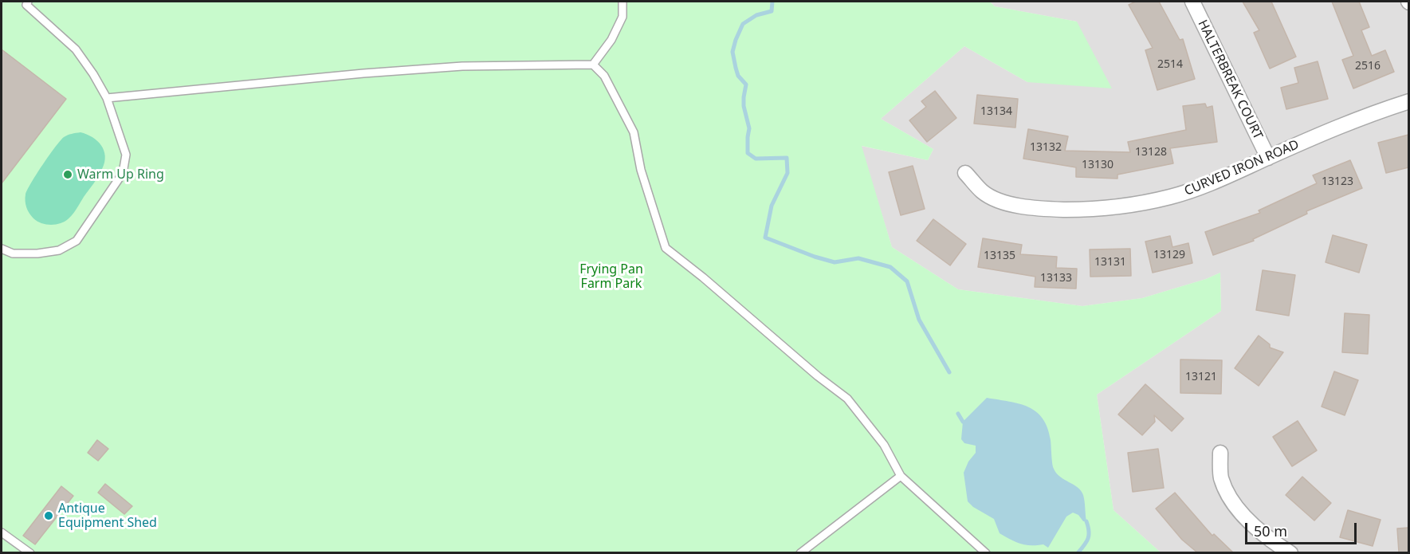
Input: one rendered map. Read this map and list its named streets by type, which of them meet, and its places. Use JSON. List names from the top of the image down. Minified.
{"streets":{"street":["HALTERBREAK COURT","CURVED IRON ROAD"]},"crossings":[["HALTERBREAK COURT","CURVED IRON ROAD"]],"parks":["Frying Pan Farm Park"],"places":["Warm Up Ring","Antique Equipment Shed"],"house_numbers":["2514","2516","13134","13132","13128","13130","13123","13129","13135","13131","13133","13121"],"scale_bar":"50 m"}
